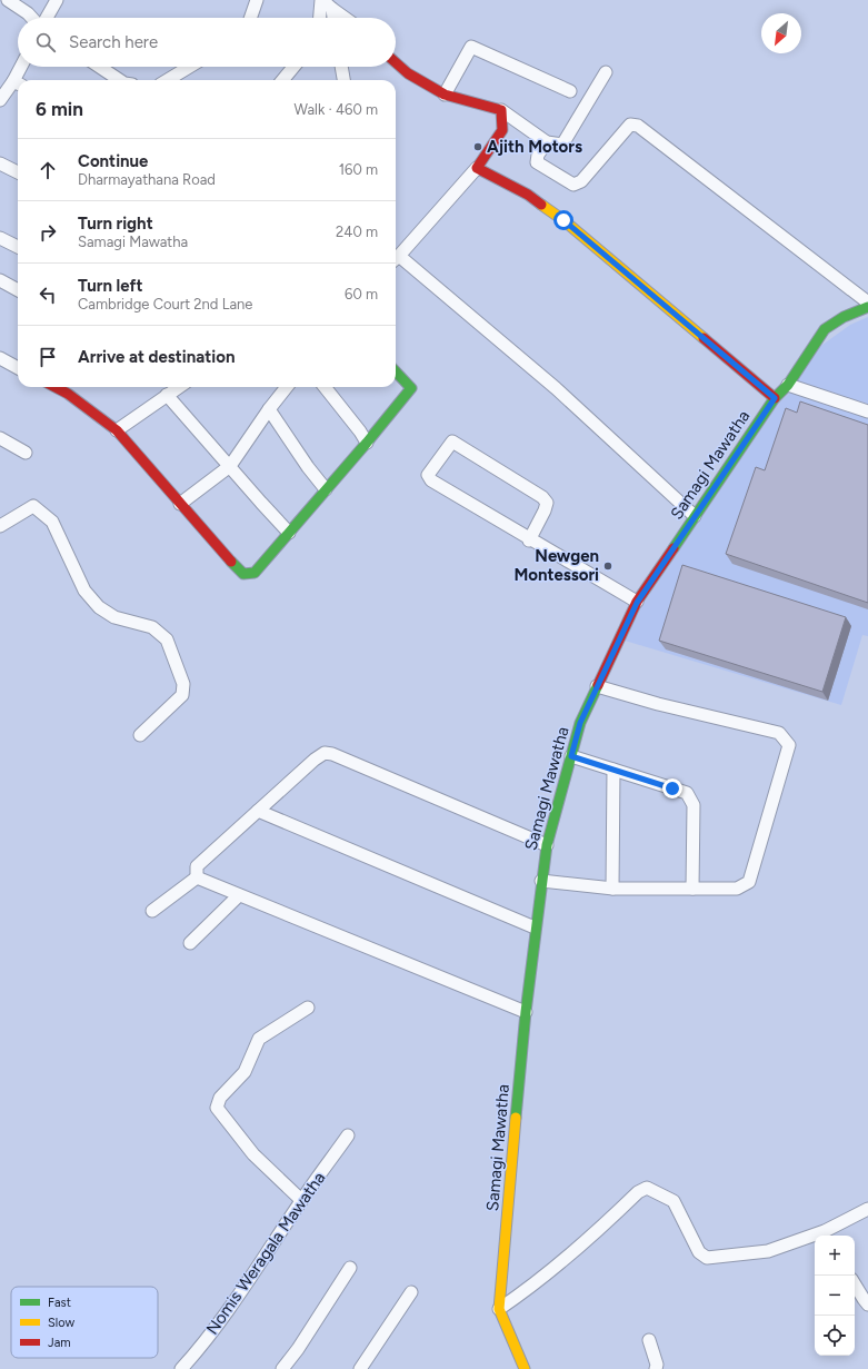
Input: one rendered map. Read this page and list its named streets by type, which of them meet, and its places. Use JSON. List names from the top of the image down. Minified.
{"streets":{"street":["Samagi Mawatha","Nomis Weragala Mawatha"]},"places":["Ajith Motors","Newgen Montessori"],"legend":["Fast","Slow","Jam"],"north":"bottom left","page":{"search":"Search here","heading":["6 min","Walk · 460 m"],"list":[["Continue","Dharmayathana Road","160 m"],["Turn right","Samagi Mawatha","240 m"],["Turn left","Cambridge Court 2nd Lane","60 m"],"Arrive at destination"],"map_buttons":["+","−"]}}
